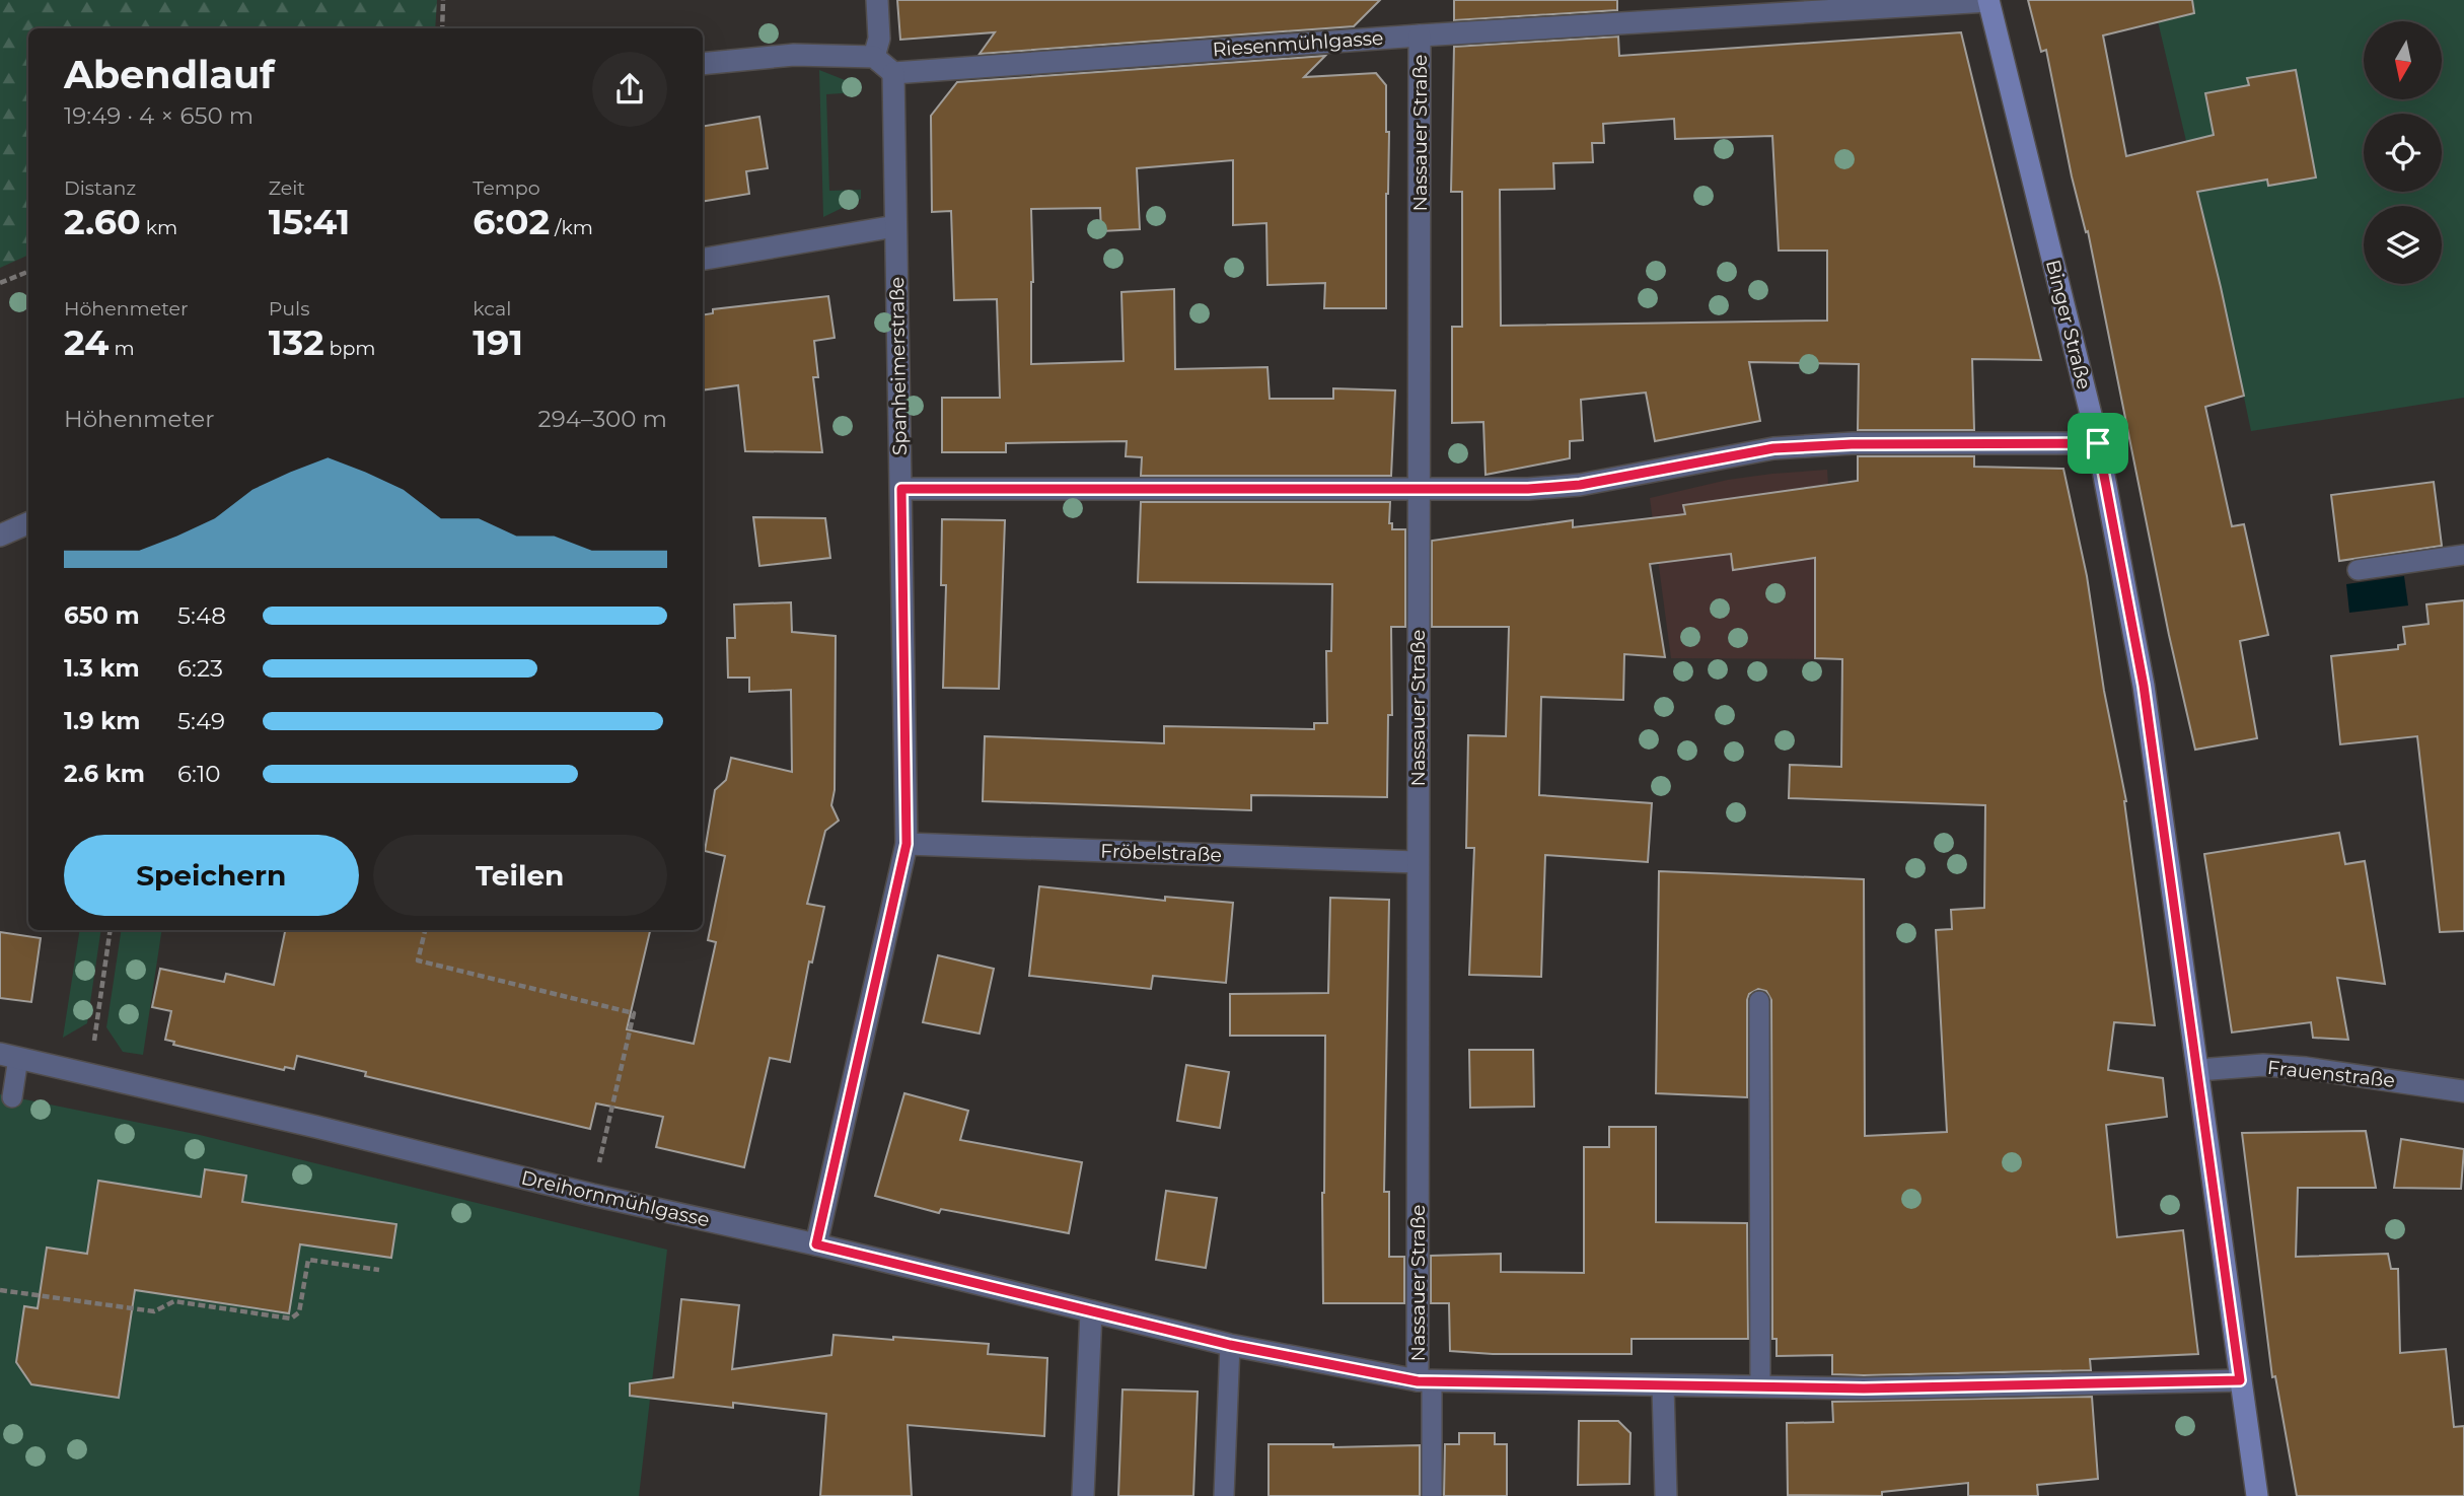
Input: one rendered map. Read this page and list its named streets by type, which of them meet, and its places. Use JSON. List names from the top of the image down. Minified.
{"streets":{"street":["Riesenmühlgasse","Nassauer Straße","Binger Straße","Spanheimerstraße","Fröbelstraße","Frauenstraße","Dreihornmühlgasse"]},"crossings":[["Riesenmühlgasse","Nassauer Straße"],["Riesenmühlgasse","Binger Straße"],["Riesenmühlgasse","Spanheimerstraße"],["Nassauer Straße","Fröbelstraße"],["Nassauer Straße","Dreihornmühlgasse"],["Binger Straße","Frauenstraße"],["Binger Straße","Dreihornmühlgasse"],["Spanheimerstraße","Fröbelstraße"],["Spanheimerstraße","Dreihornmühlgasse"]],"north":"bottom","page":{"heading":["Abendlauf","19:49 · 4 × 650 m"],"stats":[["Distanz","2.60 km"],["Zeit","15:41"],["Tempo","6:02 /km"],["Höhenmeter","24 m"],["Puls","132 bpm"],["kcal","191"]],"chart":["Höhenmeter","294–300 m"],"list":[{"name":"650 m","note":"5:48"},{"name":"1.3 km","note":"6:23"},{"name":"1.9 km","note":"5:49"},{"name":"2.6 km","note":"6:10"}],"buttons":["Speichern","Teilen"]}}
